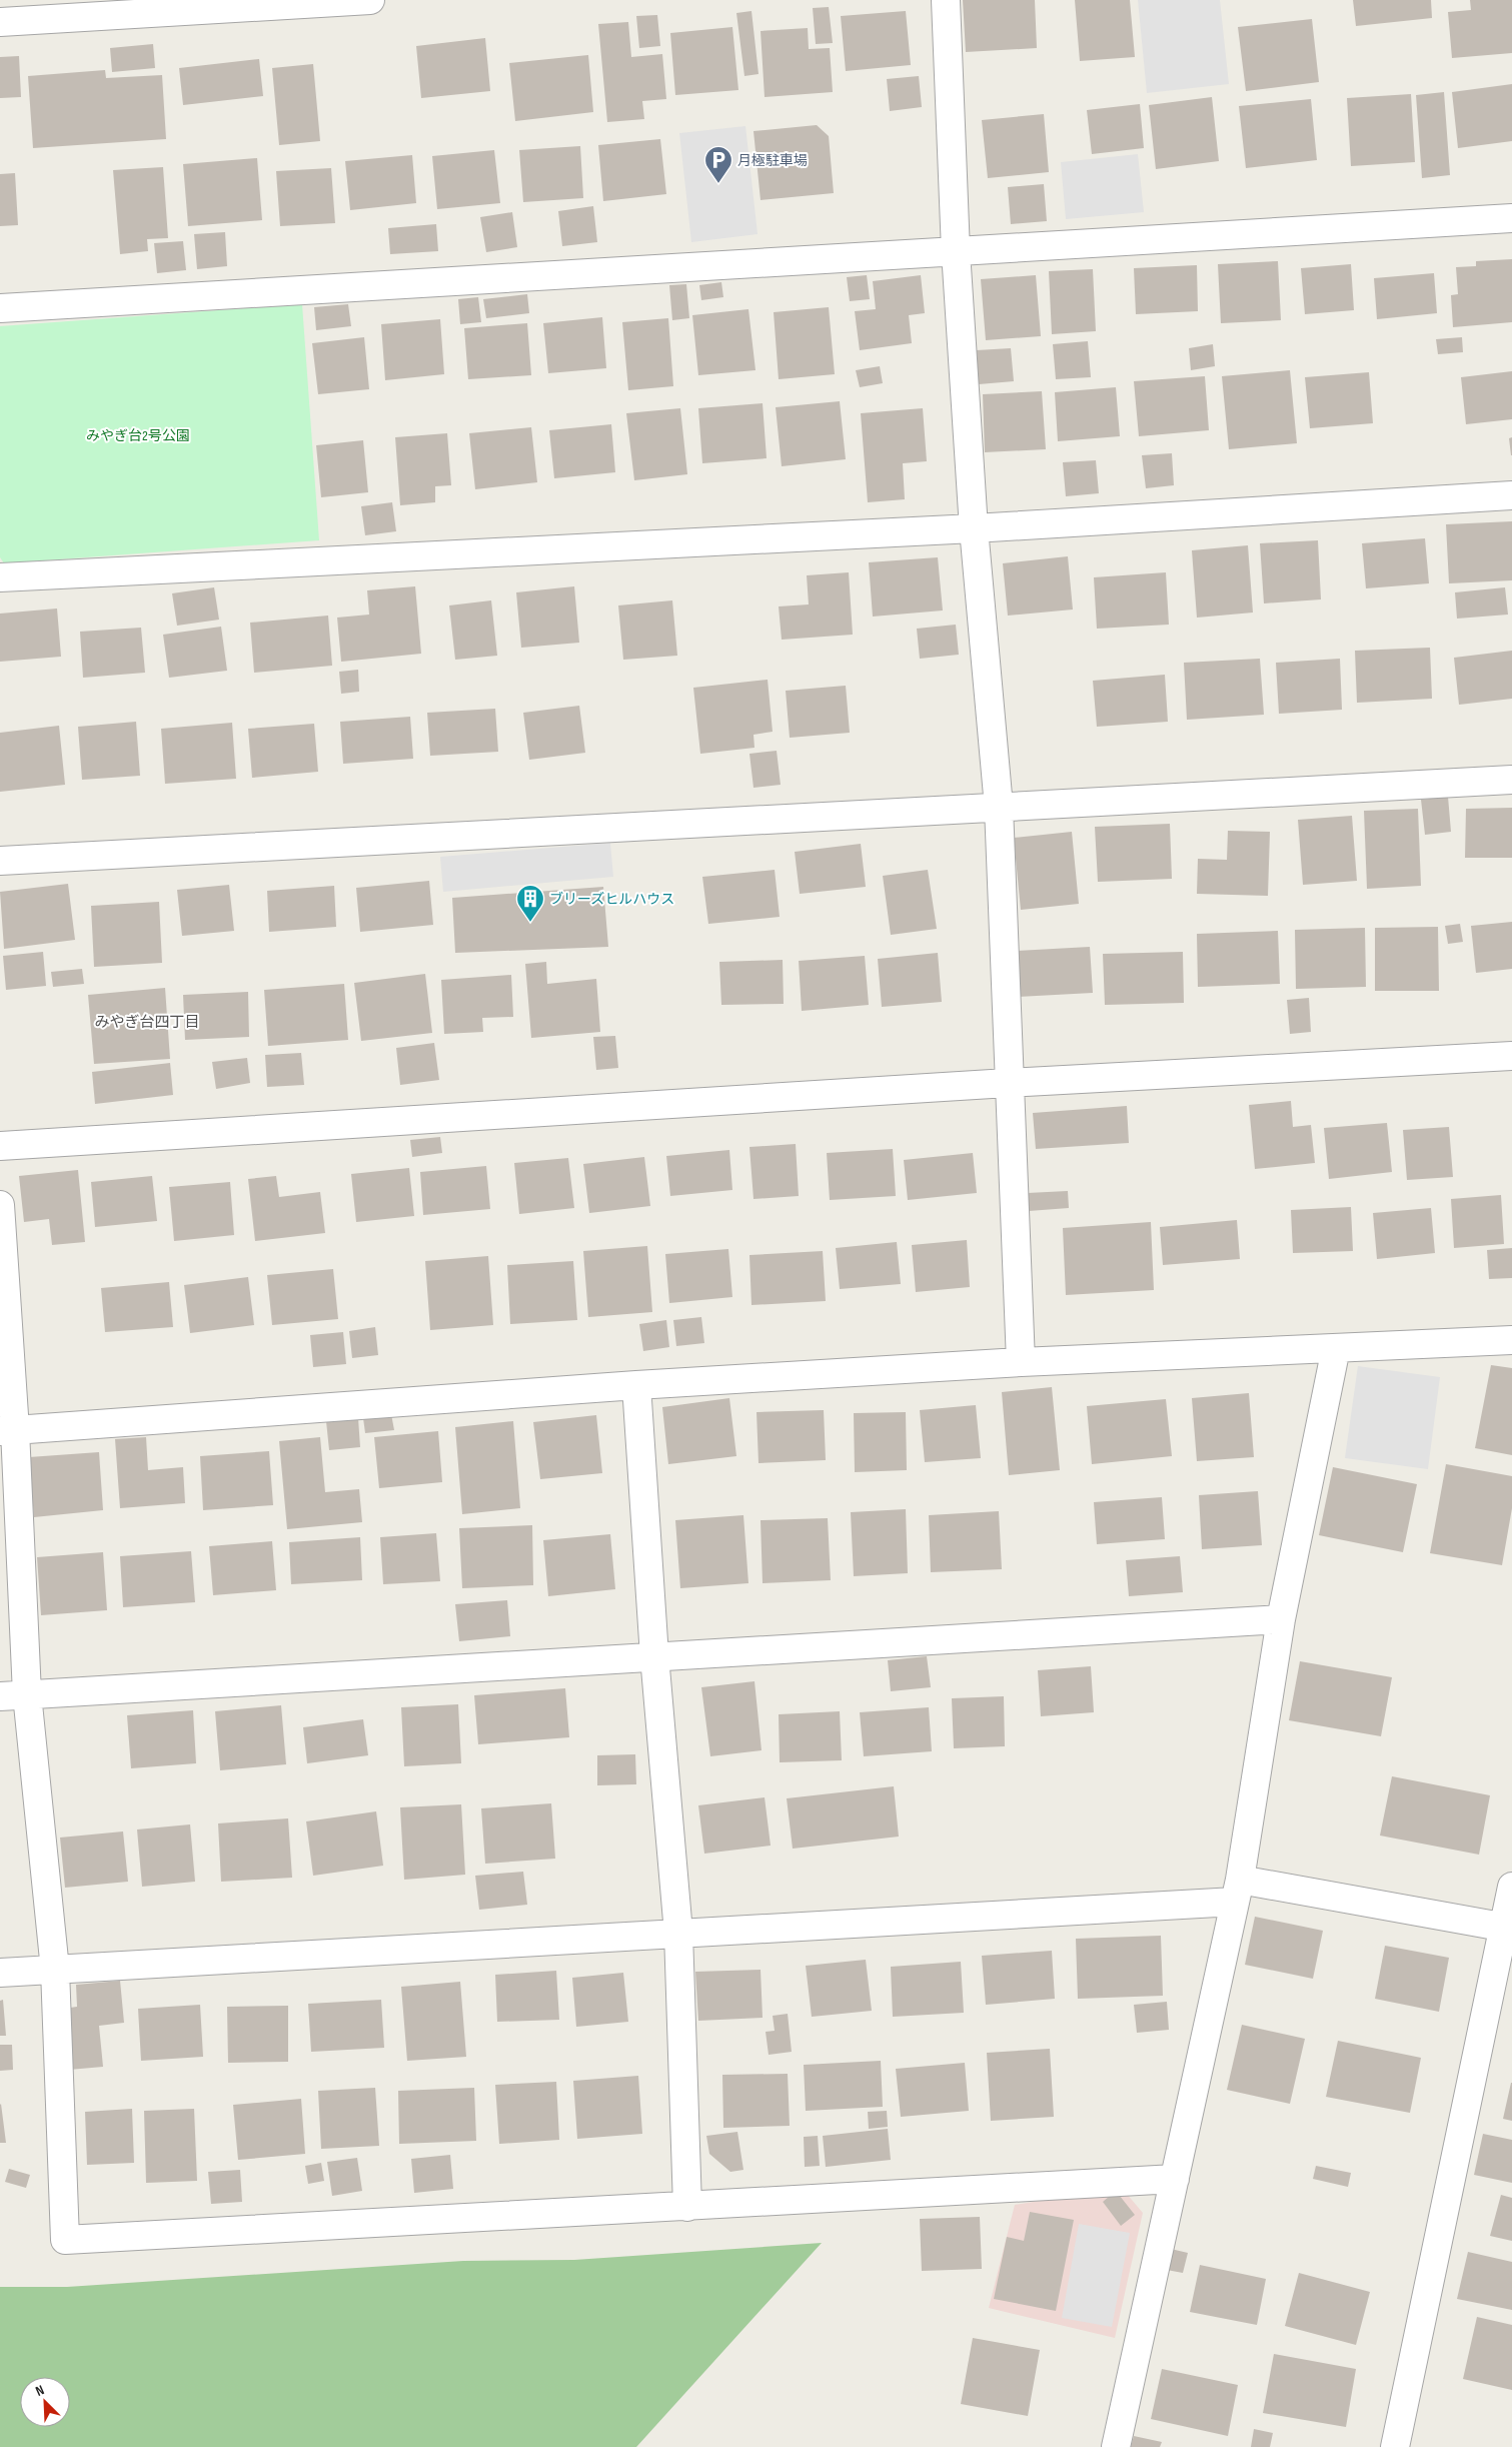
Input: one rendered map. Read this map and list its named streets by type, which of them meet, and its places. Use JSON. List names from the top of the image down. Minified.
{"districts":["みやぎ台四丁目"],"parks":["みやぎ台2号公園"],"places":{"parking":["月極駐車場"],"building":["ブリーズヒルハウス"]},"north":"top left"}
